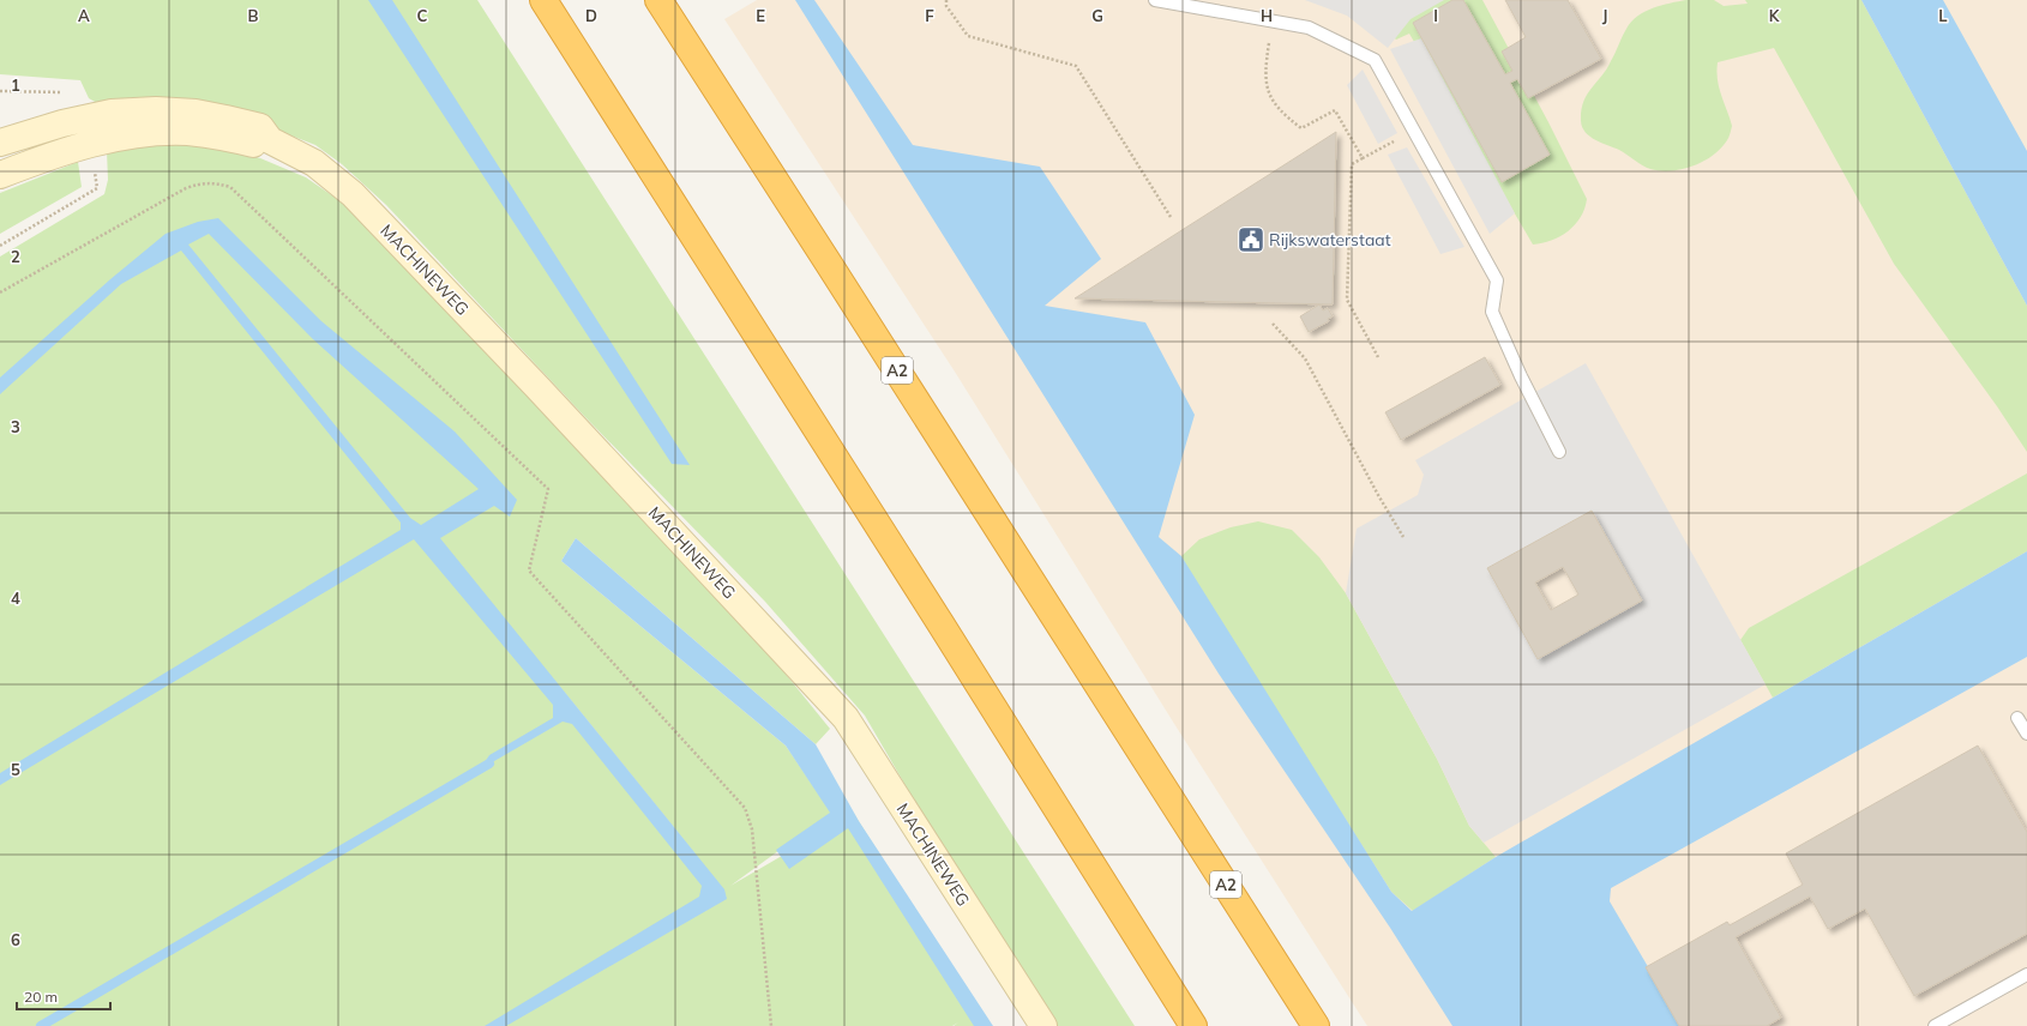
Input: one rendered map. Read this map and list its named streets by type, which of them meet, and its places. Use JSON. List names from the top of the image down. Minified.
{"streets":{"highway":["A2"],"street":["MACHINEWEG"]},"places":{"public building":["Rijkswaterstaat"]},"scale_bar":"20 m","grid":{"columns":["A","B","C","D","E","F","G","H","I","J","K","L"],"rows":["1","2","3","4","5","6"]}}
